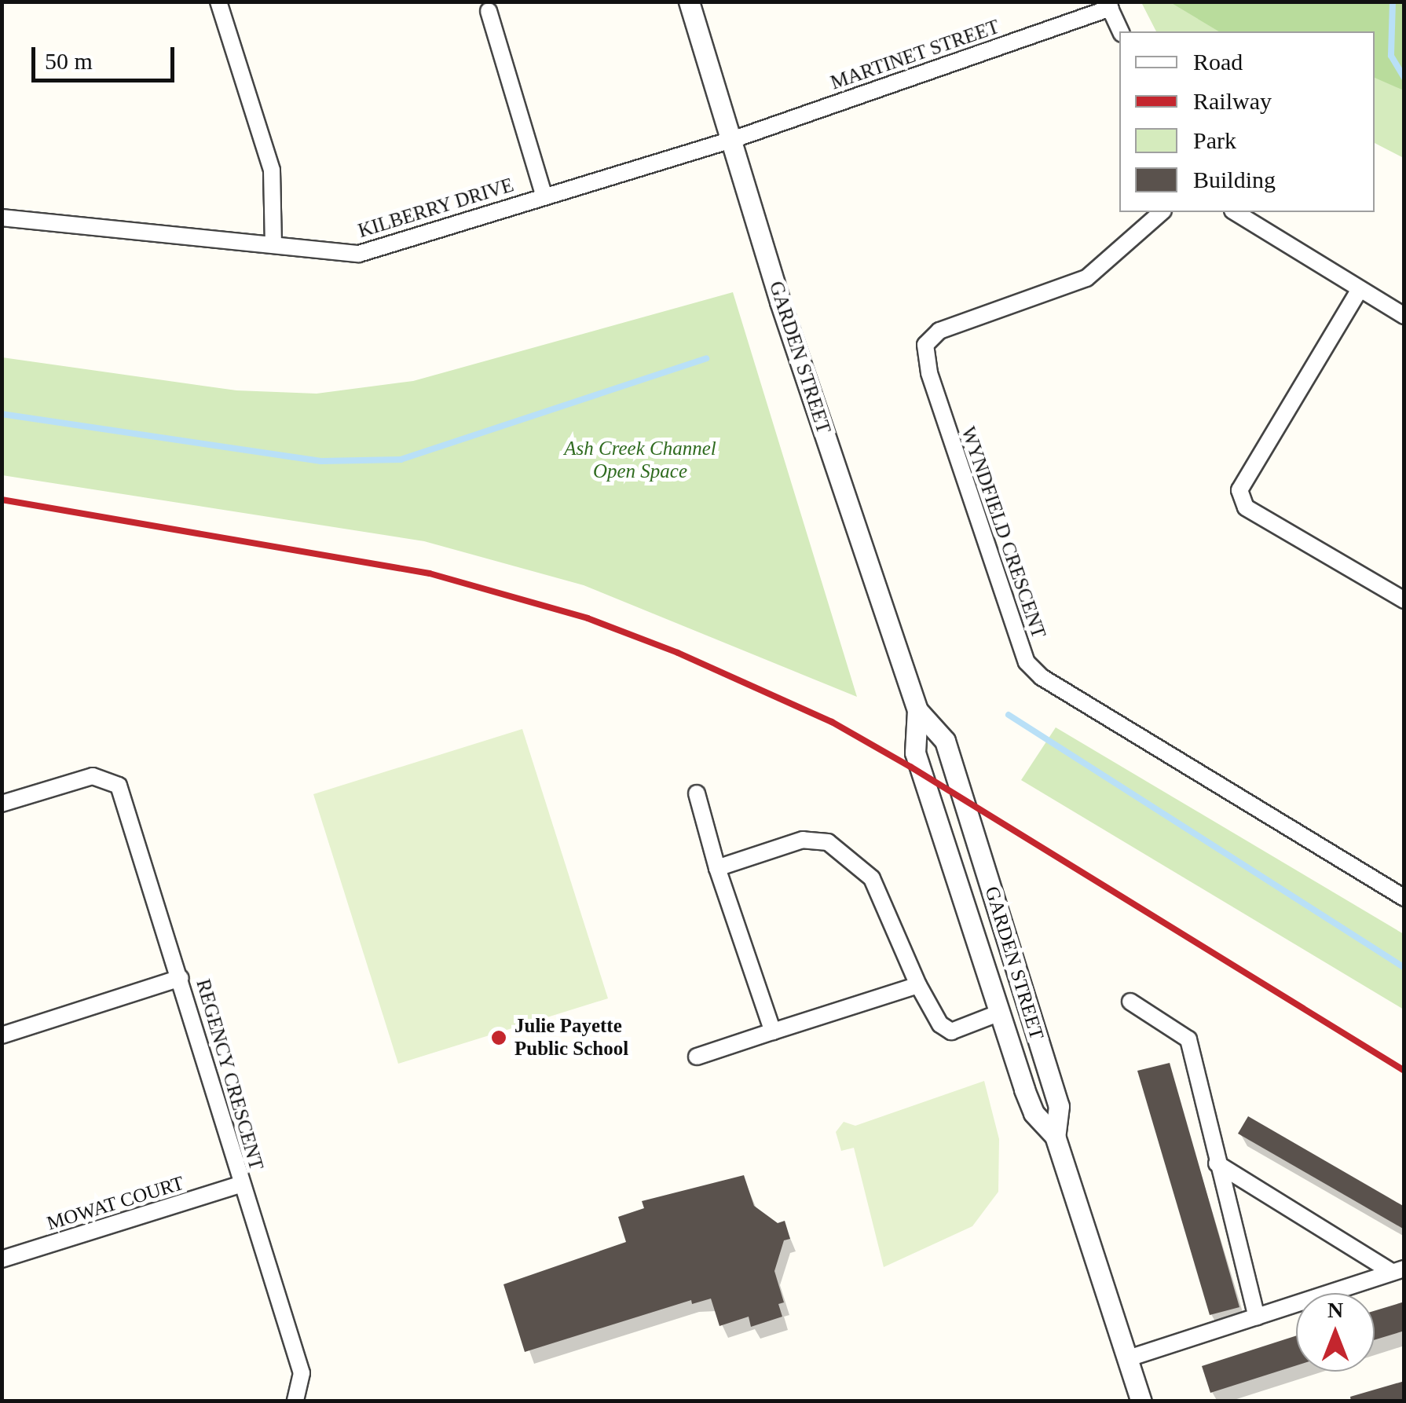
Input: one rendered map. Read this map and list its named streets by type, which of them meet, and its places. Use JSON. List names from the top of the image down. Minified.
{"streets":{"street":["MARTINET STREET","KILBERRY DRIVE","GARDEN STREET","WYNDFIELD CRESCENT","REGENCY CRESCENT","MOWAT COURT"]},"crossings":[["MARTINET STREET","KILBERRY DRIVE"],["MARTINET STREET","GARDEN STREET"],["KILBERRY DRIVE","GARDEN STREET"],["REGENCY CRESCENT","MOWAT COURT"]],"parks":["Ash Creek Channel Open Space"],"places":["Julie Payette Public School"],"legend":["Road","Railway","Park","Building"],"scale_bar":"50 m","north":"top"}
